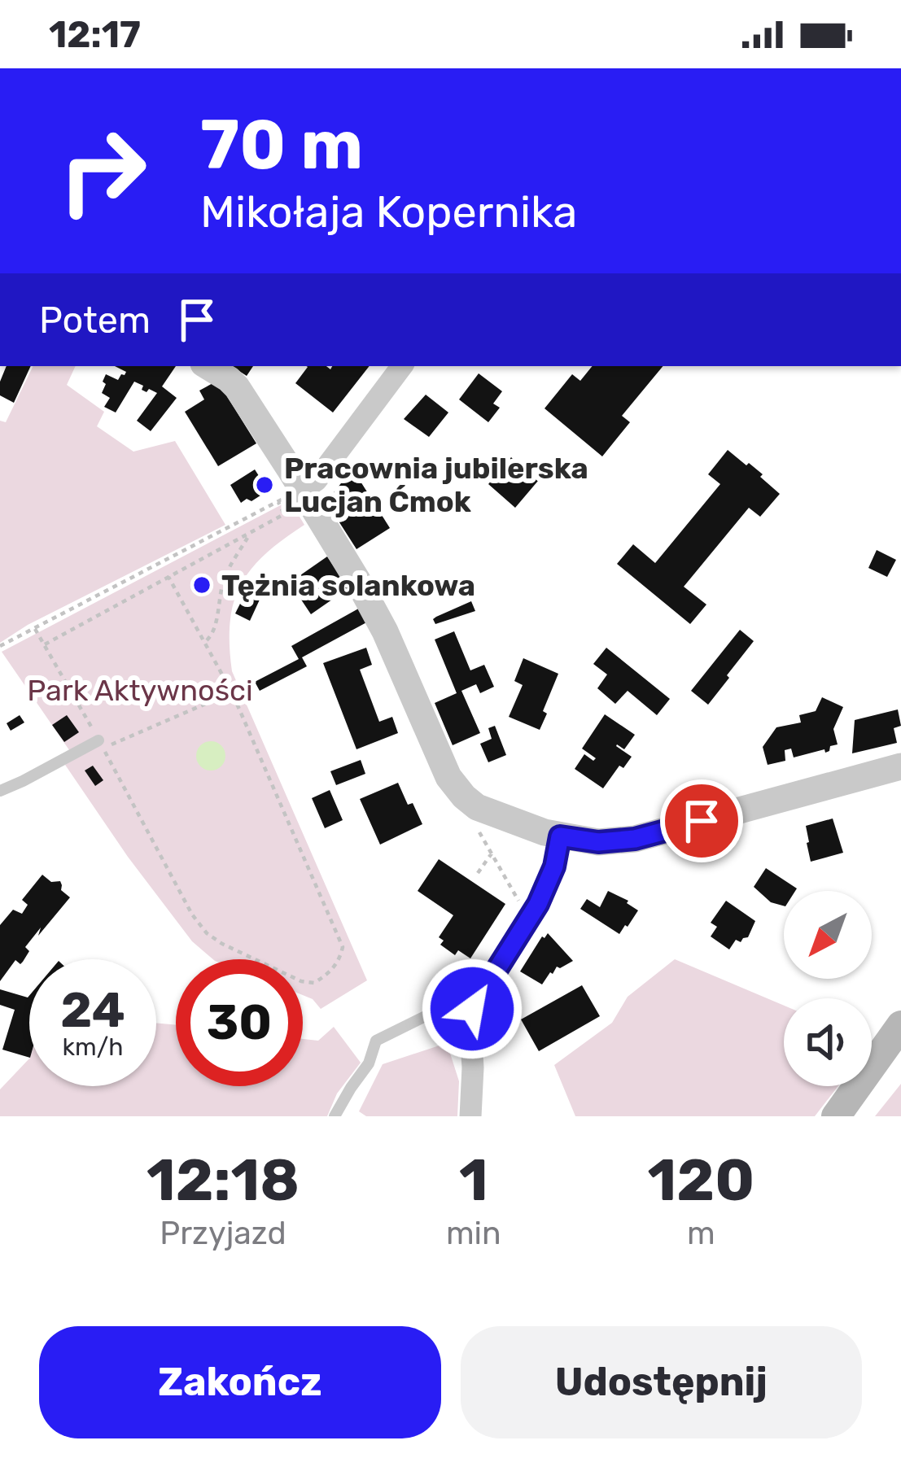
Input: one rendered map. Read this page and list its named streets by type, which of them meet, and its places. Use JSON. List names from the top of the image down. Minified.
{"parks":["Park Aktywności"],"places":["Pracownia jubilerska Lucjan Ćmok","Tężnia solankowa"],"north":"bottom left","page":{"status":"12:17","turn":["70 m","Mikołaja Kopernika"],"then":"Potem","speed":"24 km/h","limit":"30","eta":["12:18","Przyjazd","1","min","120","m"],"buttons":["Zakończ","Udostępnij"]}}
